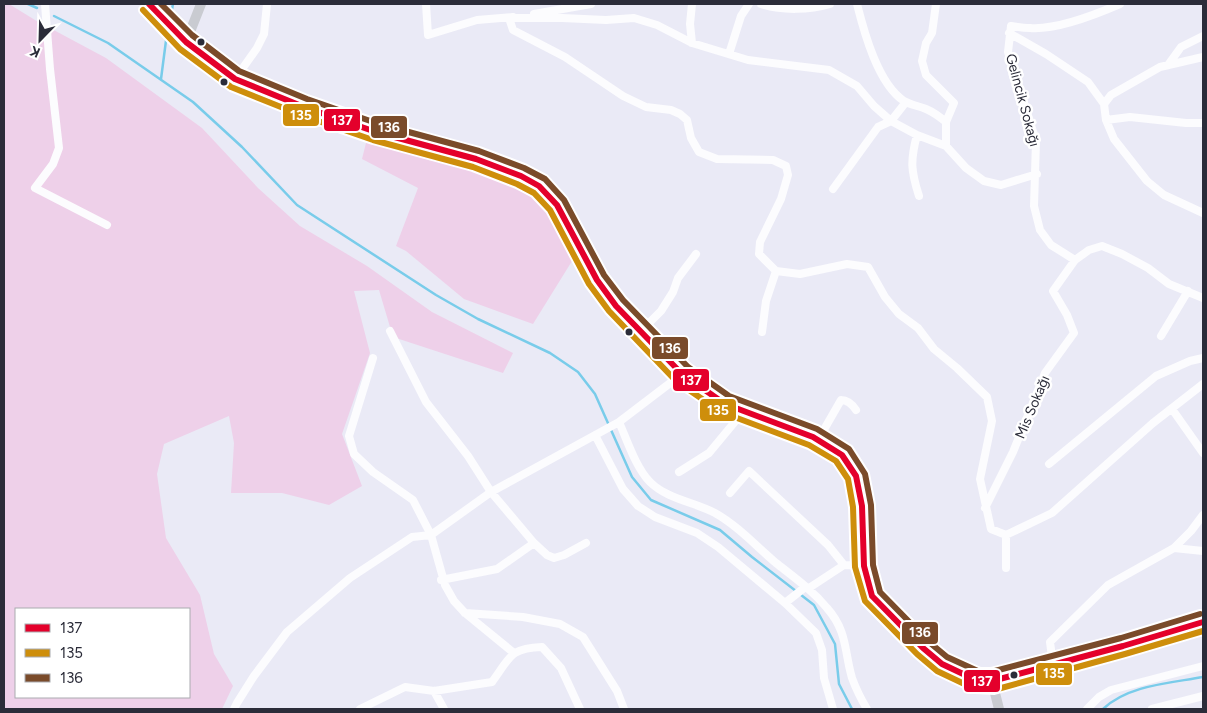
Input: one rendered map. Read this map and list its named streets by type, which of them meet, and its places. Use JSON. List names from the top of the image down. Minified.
{"streets":{"street":["Gelincik Sokağı","Mis Sokağı"]},"crossings":[["Gelincik Sokağı","Mis Sokağı"]],"lines":["transit line 137","transit line 136","transit line 135"],"legend":["137","135","136"],"north":"bottom left"}
